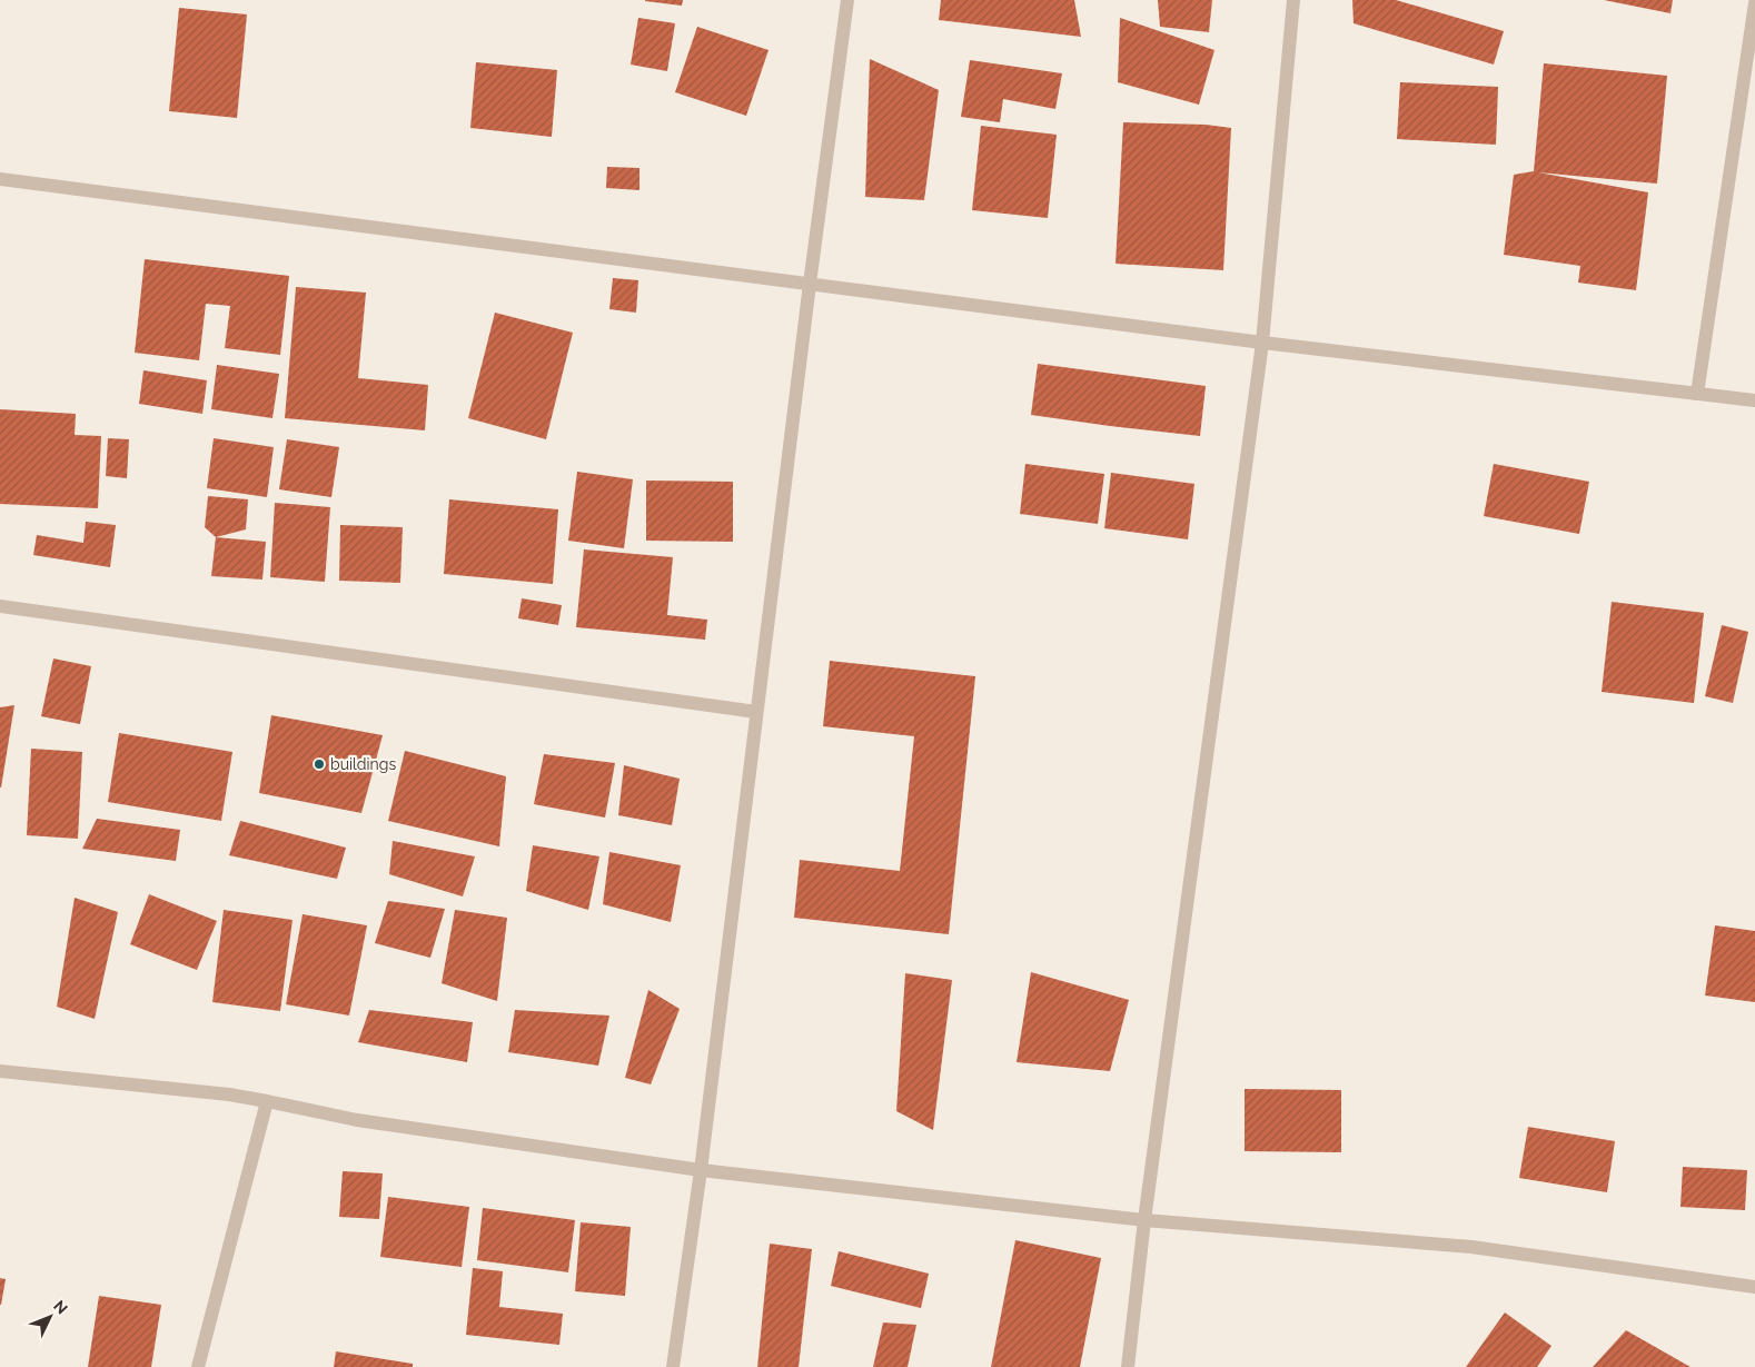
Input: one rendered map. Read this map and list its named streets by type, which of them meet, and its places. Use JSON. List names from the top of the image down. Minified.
{"places":["buildings"],"north":"top right"}
